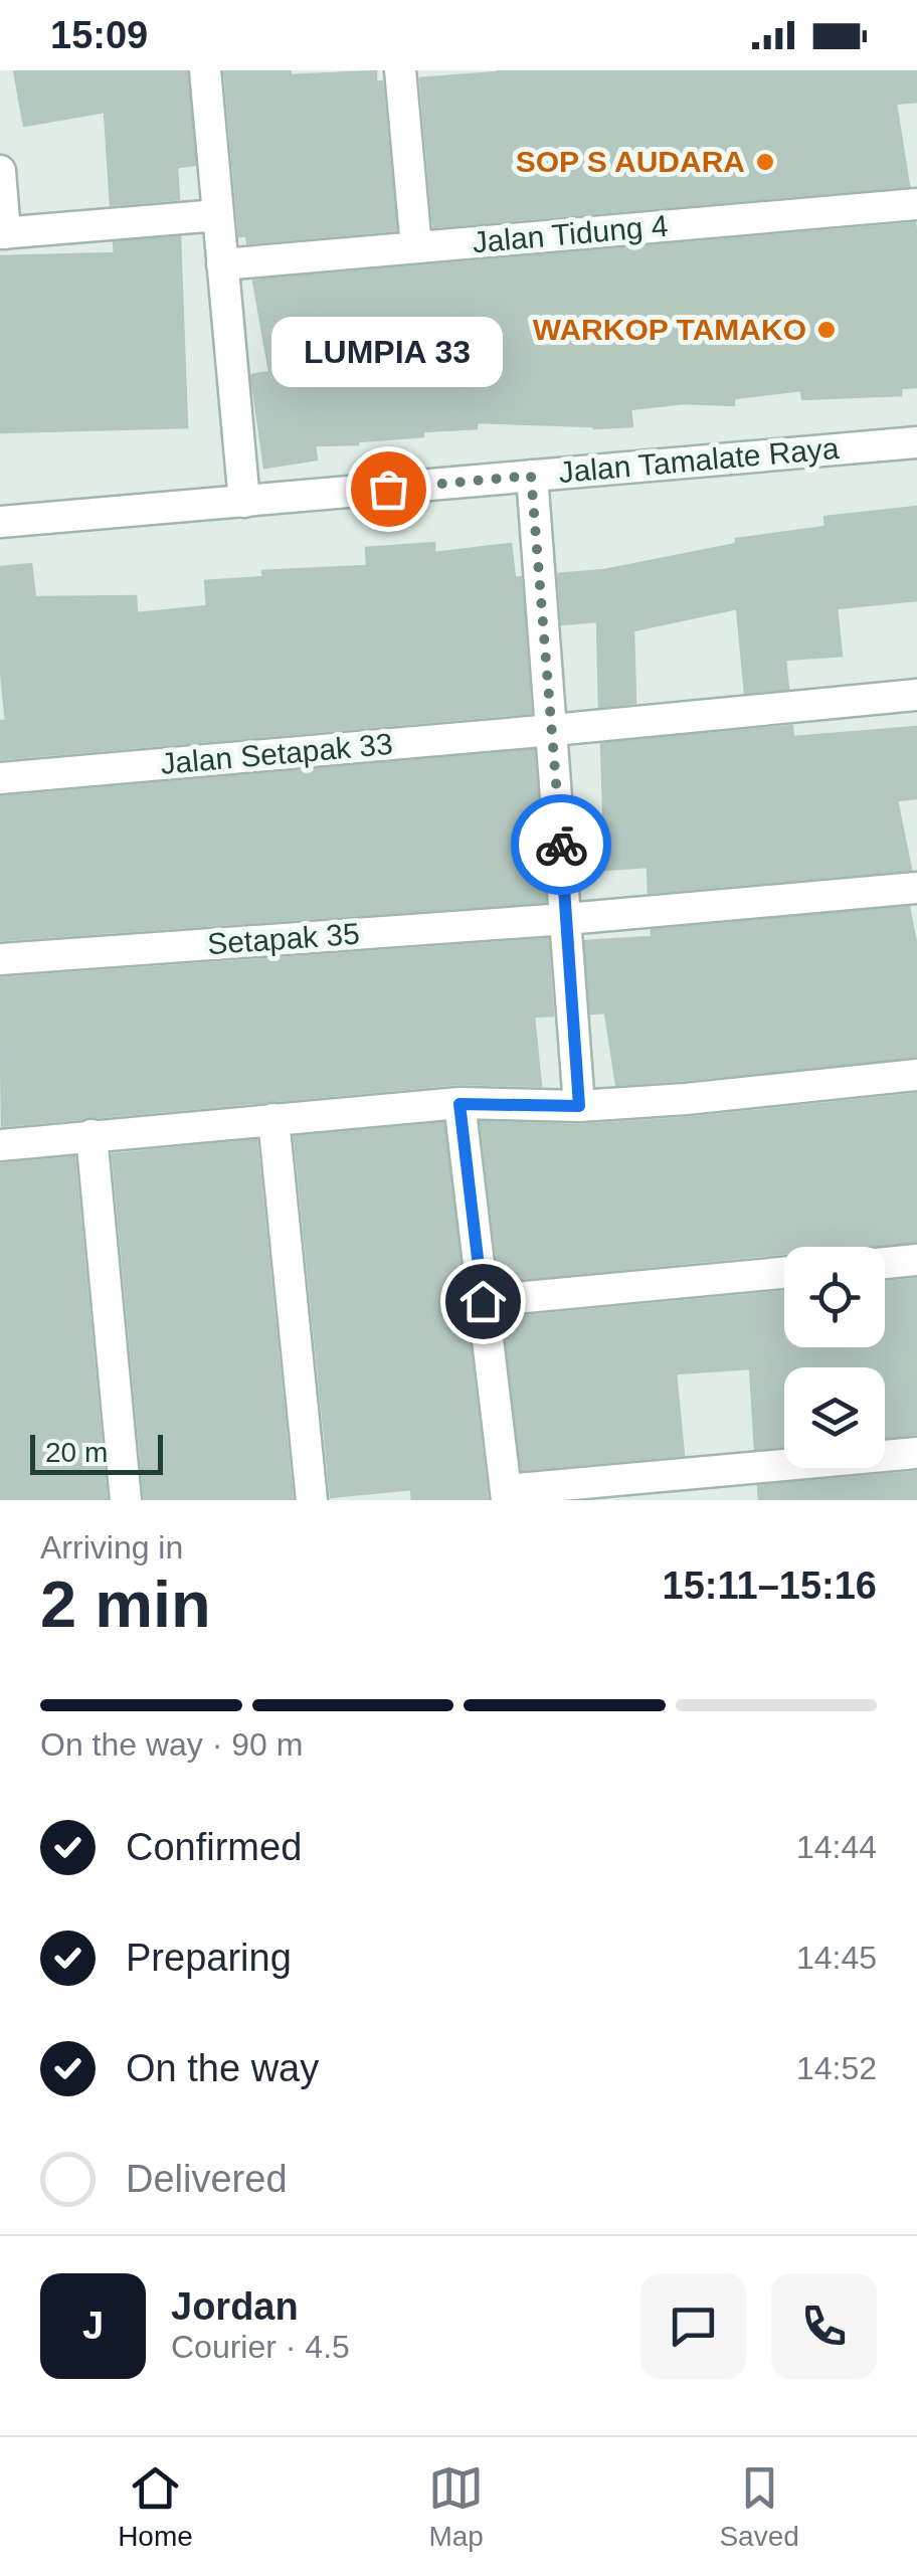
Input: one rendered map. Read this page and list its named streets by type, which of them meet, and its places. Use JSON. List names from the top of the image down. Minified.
{"streets":{"street":["Jalan Tidung 4","Jalan Tamalate Raya","Jalan Setapak 33","Setapak 35"]},"places":["SOP S AUDARA","WARKOP TAMAKO","LUMPIA 33"],"scale_bar":"20 m","page":{"status":"15:09","bubble":"LUMPIA 33","scale":"20 m","heading":["2 min","Arriving in","15:11–15:16"],"panel":["Jordan","Courier · 4.5"],"bar":"On the way · 90 m","list":[["Confirmed","14:44"],["Preparing","14:45"],["On the way","14:52"],"Delivered"],"round":"J","tabs":["Home","Map","Saved"]}}
